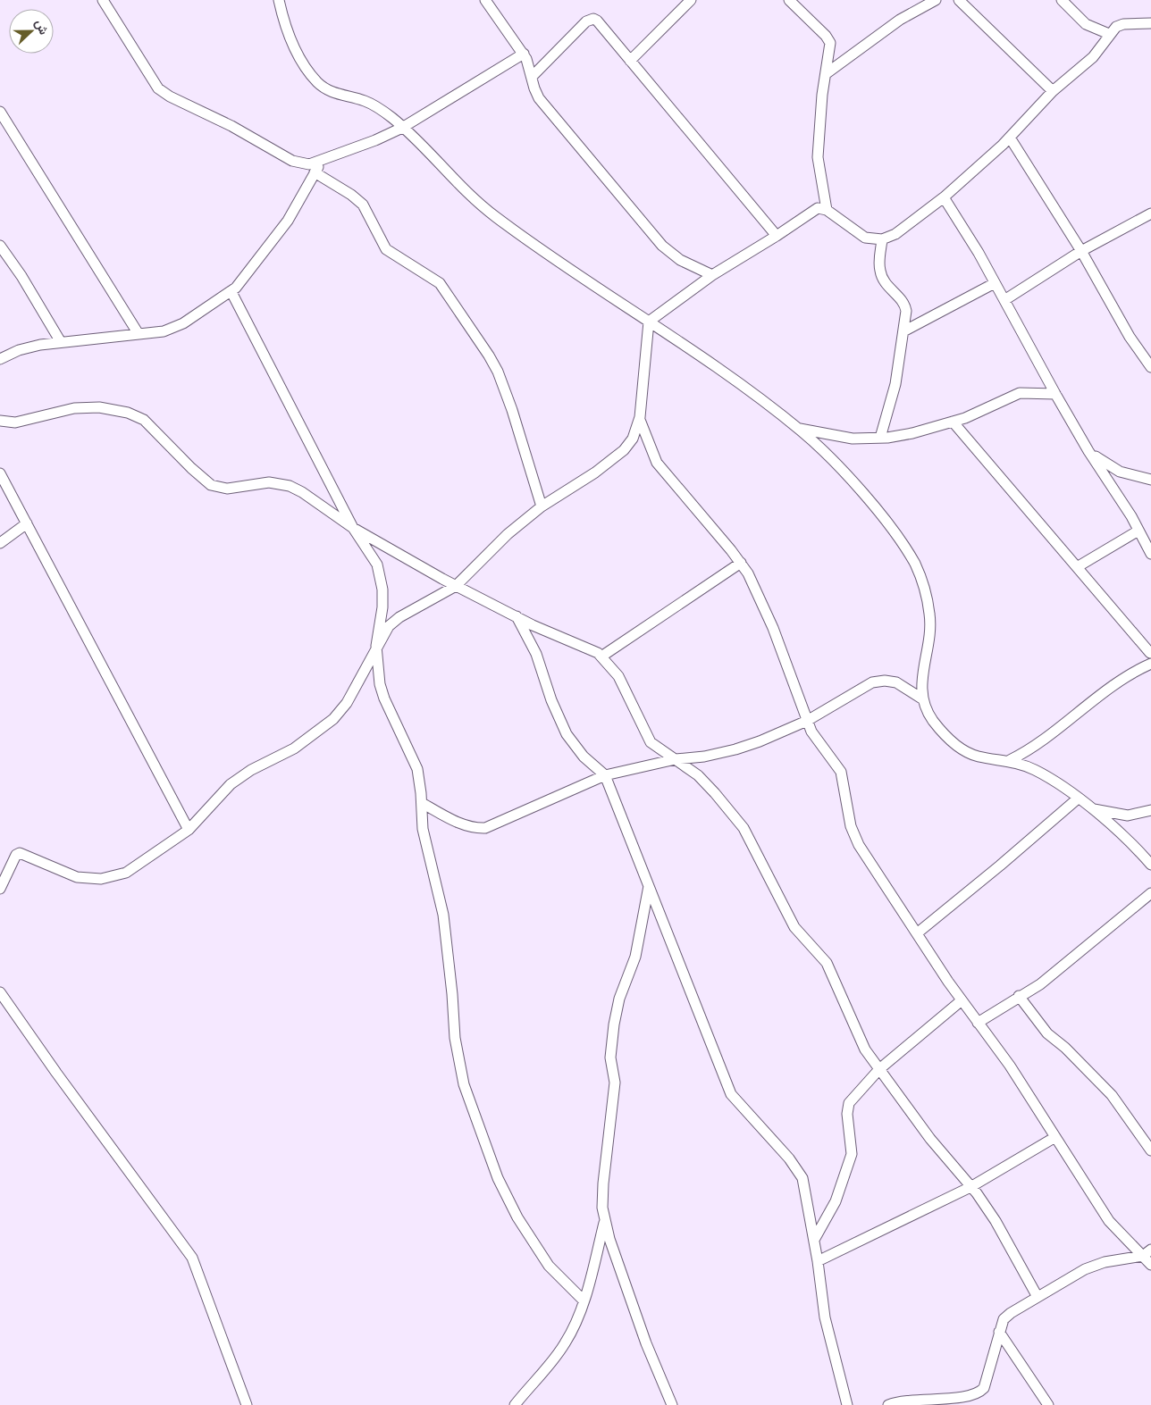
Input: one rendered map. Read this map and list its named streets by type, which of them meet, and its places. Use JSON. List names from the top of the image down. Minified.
{"north":"right"}
